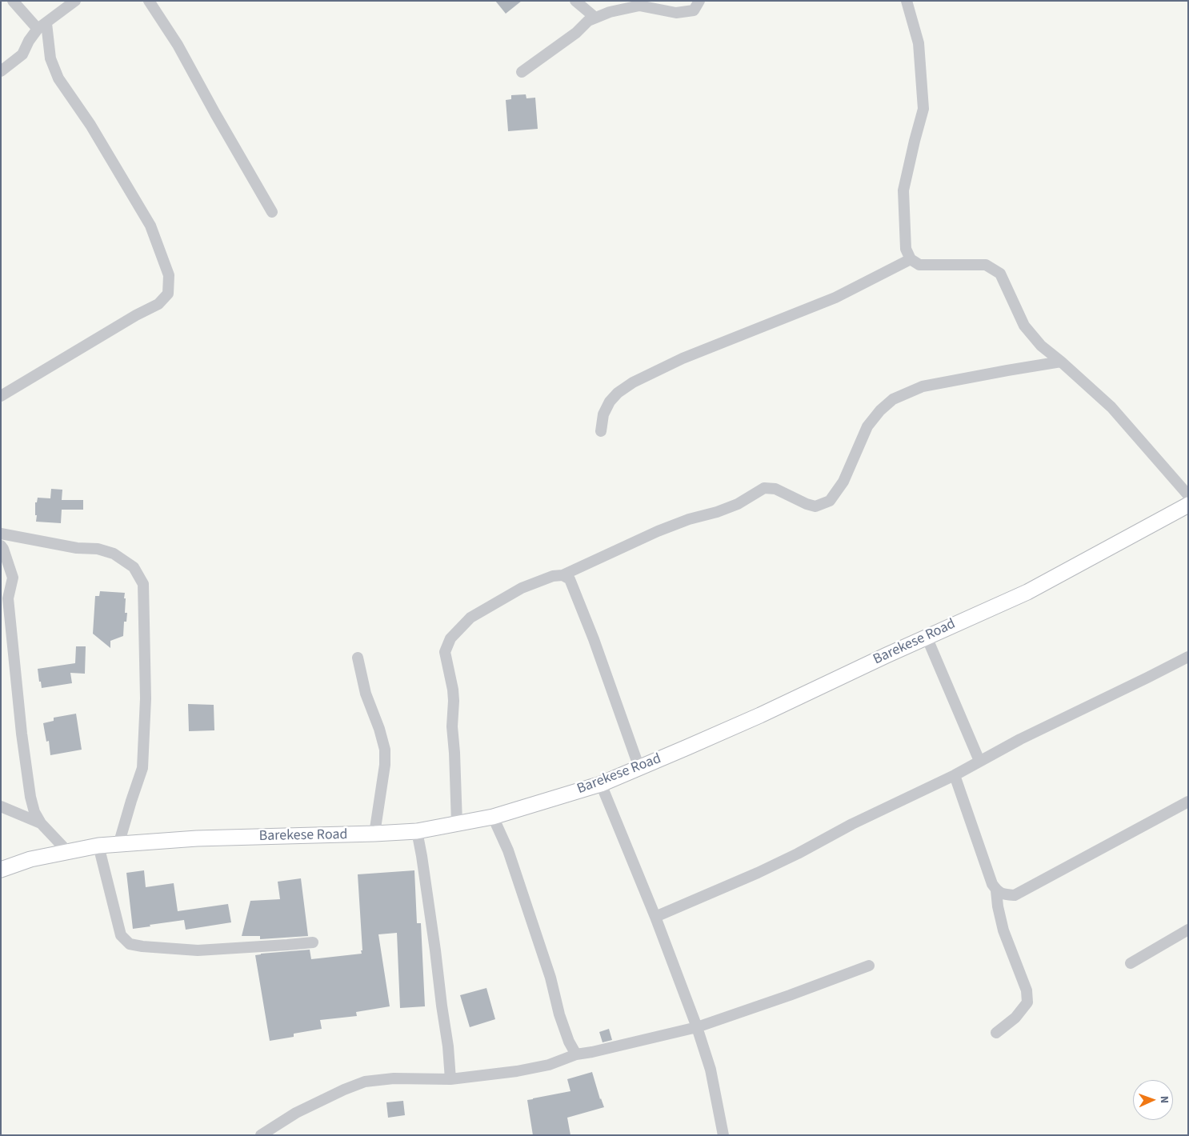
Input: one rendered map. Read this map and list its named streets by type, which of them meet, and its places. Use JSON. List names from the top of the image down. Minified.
{"streets":{"main road":["Barekese Road"]},"north":"right"}
